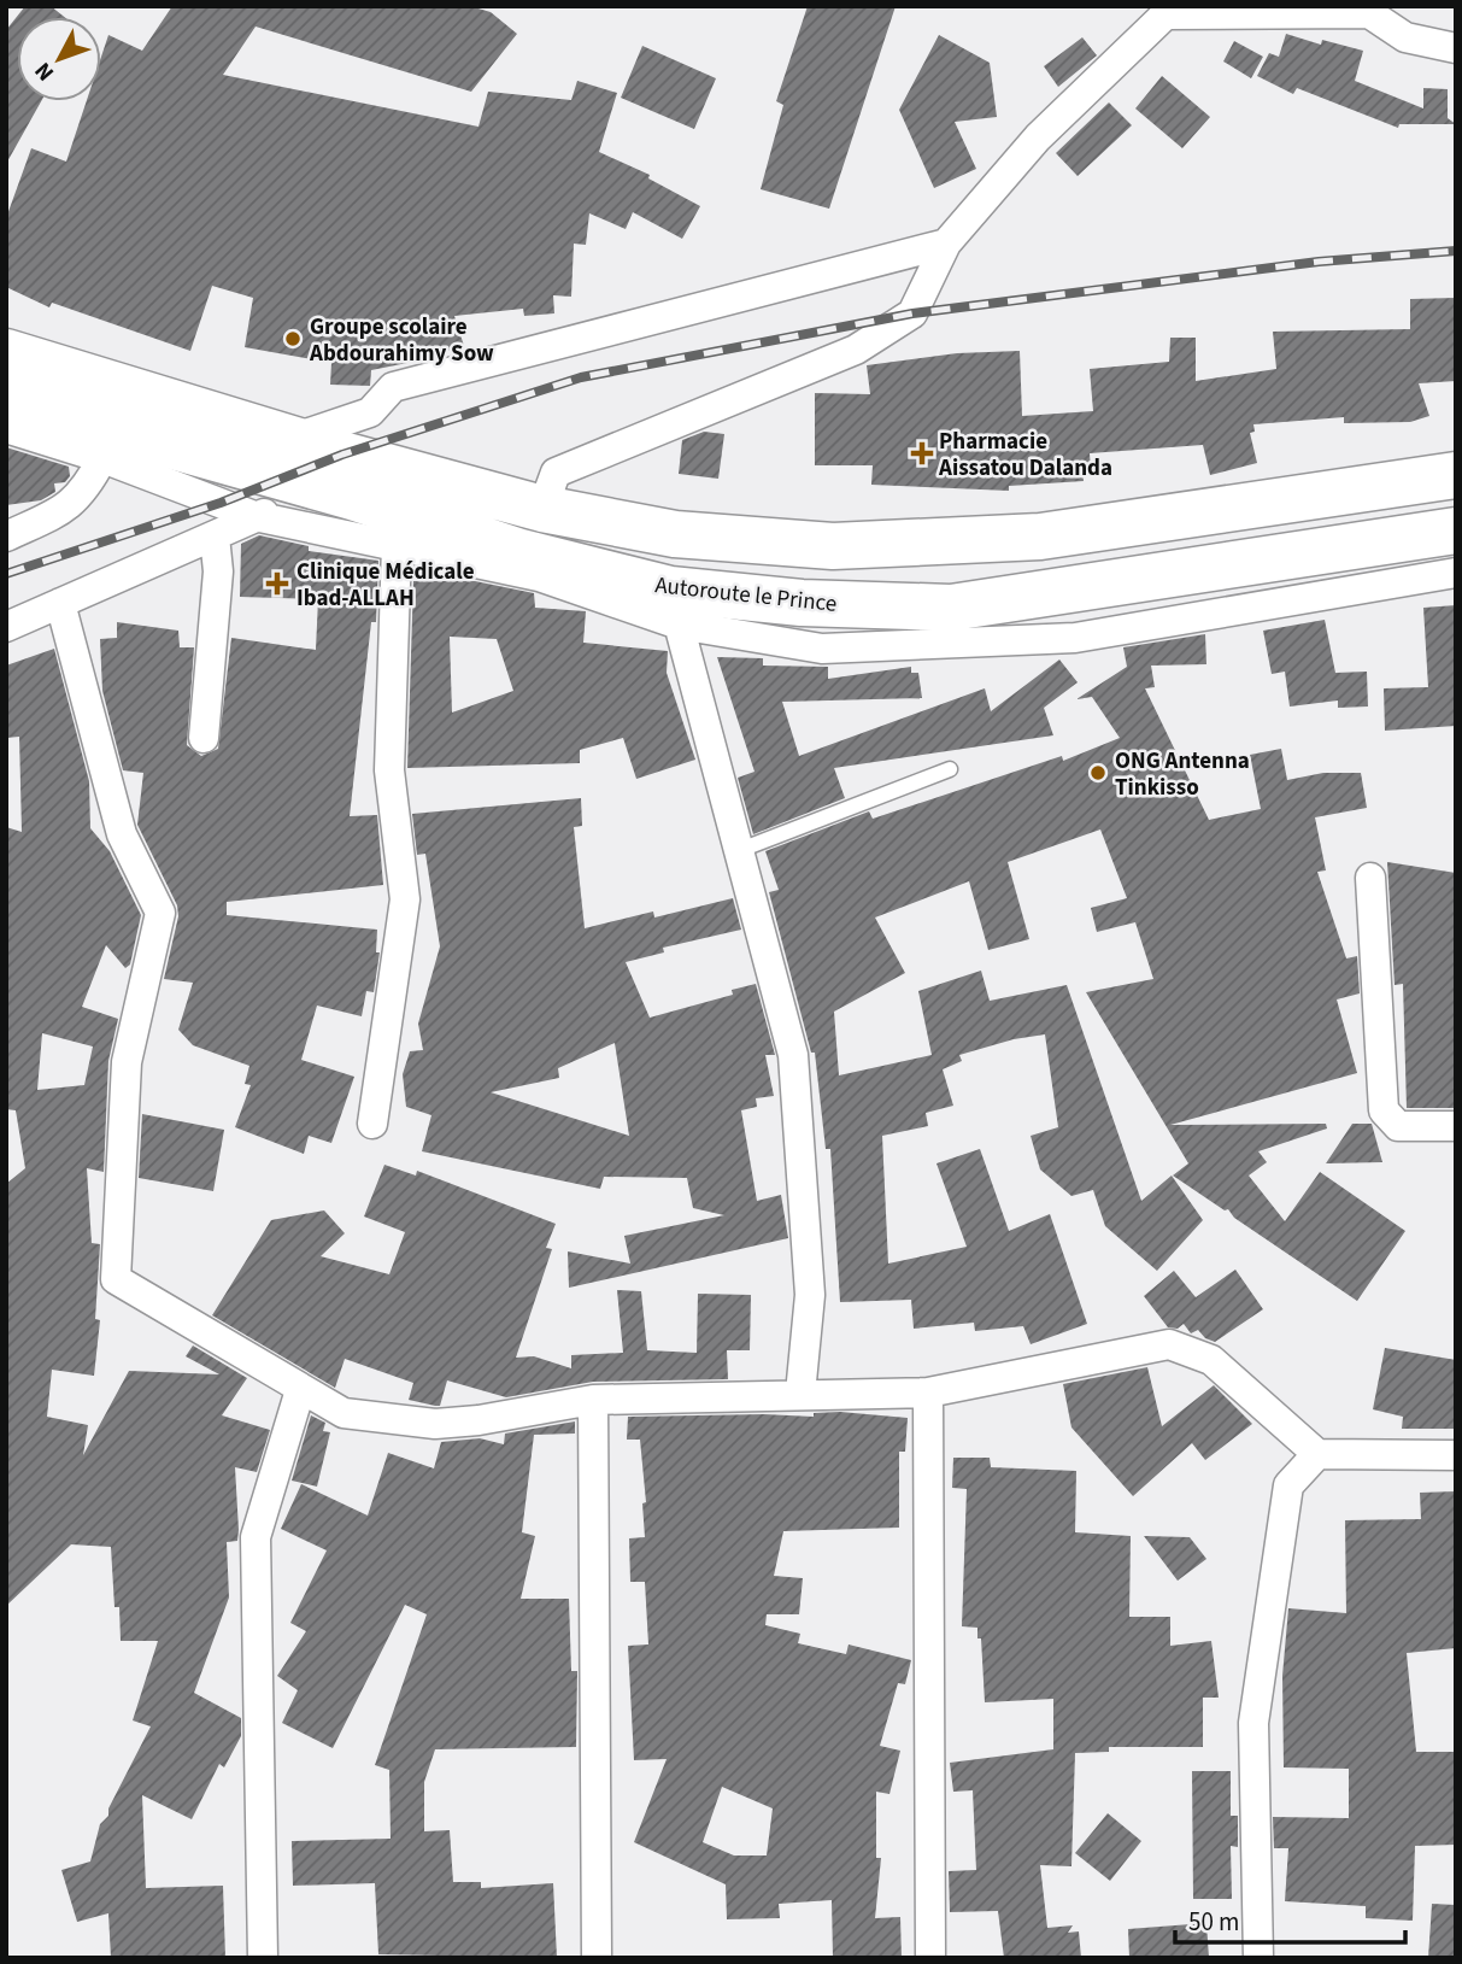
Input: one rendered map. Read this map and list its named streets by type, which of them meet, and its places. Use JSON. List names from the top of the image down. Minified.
{"streets":{"main road":["Autoroute le Prince"]},"places":{"other":["Groupe scolaire Abdourahimy Sow","ONG Antenna Tinkisso"],"health":["Pharmacie Aissatou Dalanda","Clinique Médicale Ibad-ALLAH"]},"scale_bar":"50 m","north":"bottom left"}
